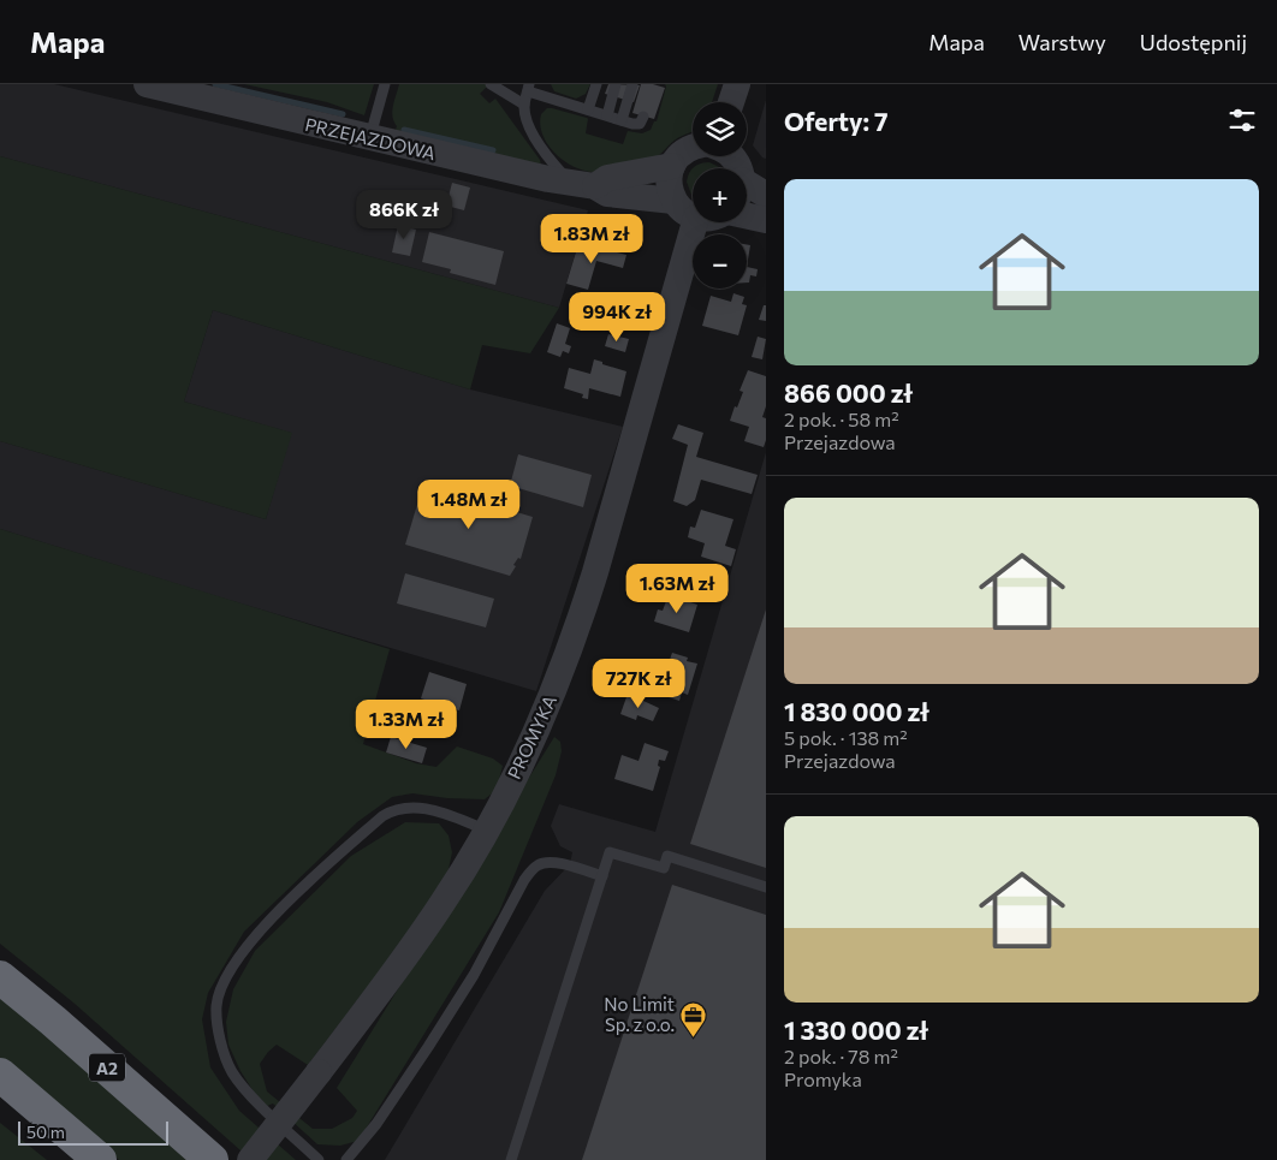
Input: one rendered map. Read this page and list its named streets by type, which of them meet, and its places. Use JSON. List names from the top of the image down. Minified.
{"streets":{"highway":["A2"],"street":["PRZEJAZDOWA","PROMYKA"]},"places":{"office":["No Limit Sp. z o.o."]},"scale_bar":"50 m","page":{"header":"Mapa","nav":["Mapa","Warstwy","Udostępnij"],"heading":"Oferty: 7","map_buttons":["+","−"],"list":[{"name":"866 000 zł","note":"2 pok. · 58 m² · Przejazdowa"},{"name":"1 830 000 zł","note":"5 pok. · 138 m² · Przejazdowa"},{"name":"1 330 000 zł","note":"2 pok. · 78 m² · Promyka"}],"price":["866K zł","1.83M zł","994K zł","1.48M zł","1.63M zł","727K zł","1.33M zł"],"scale":"50 m"}}
